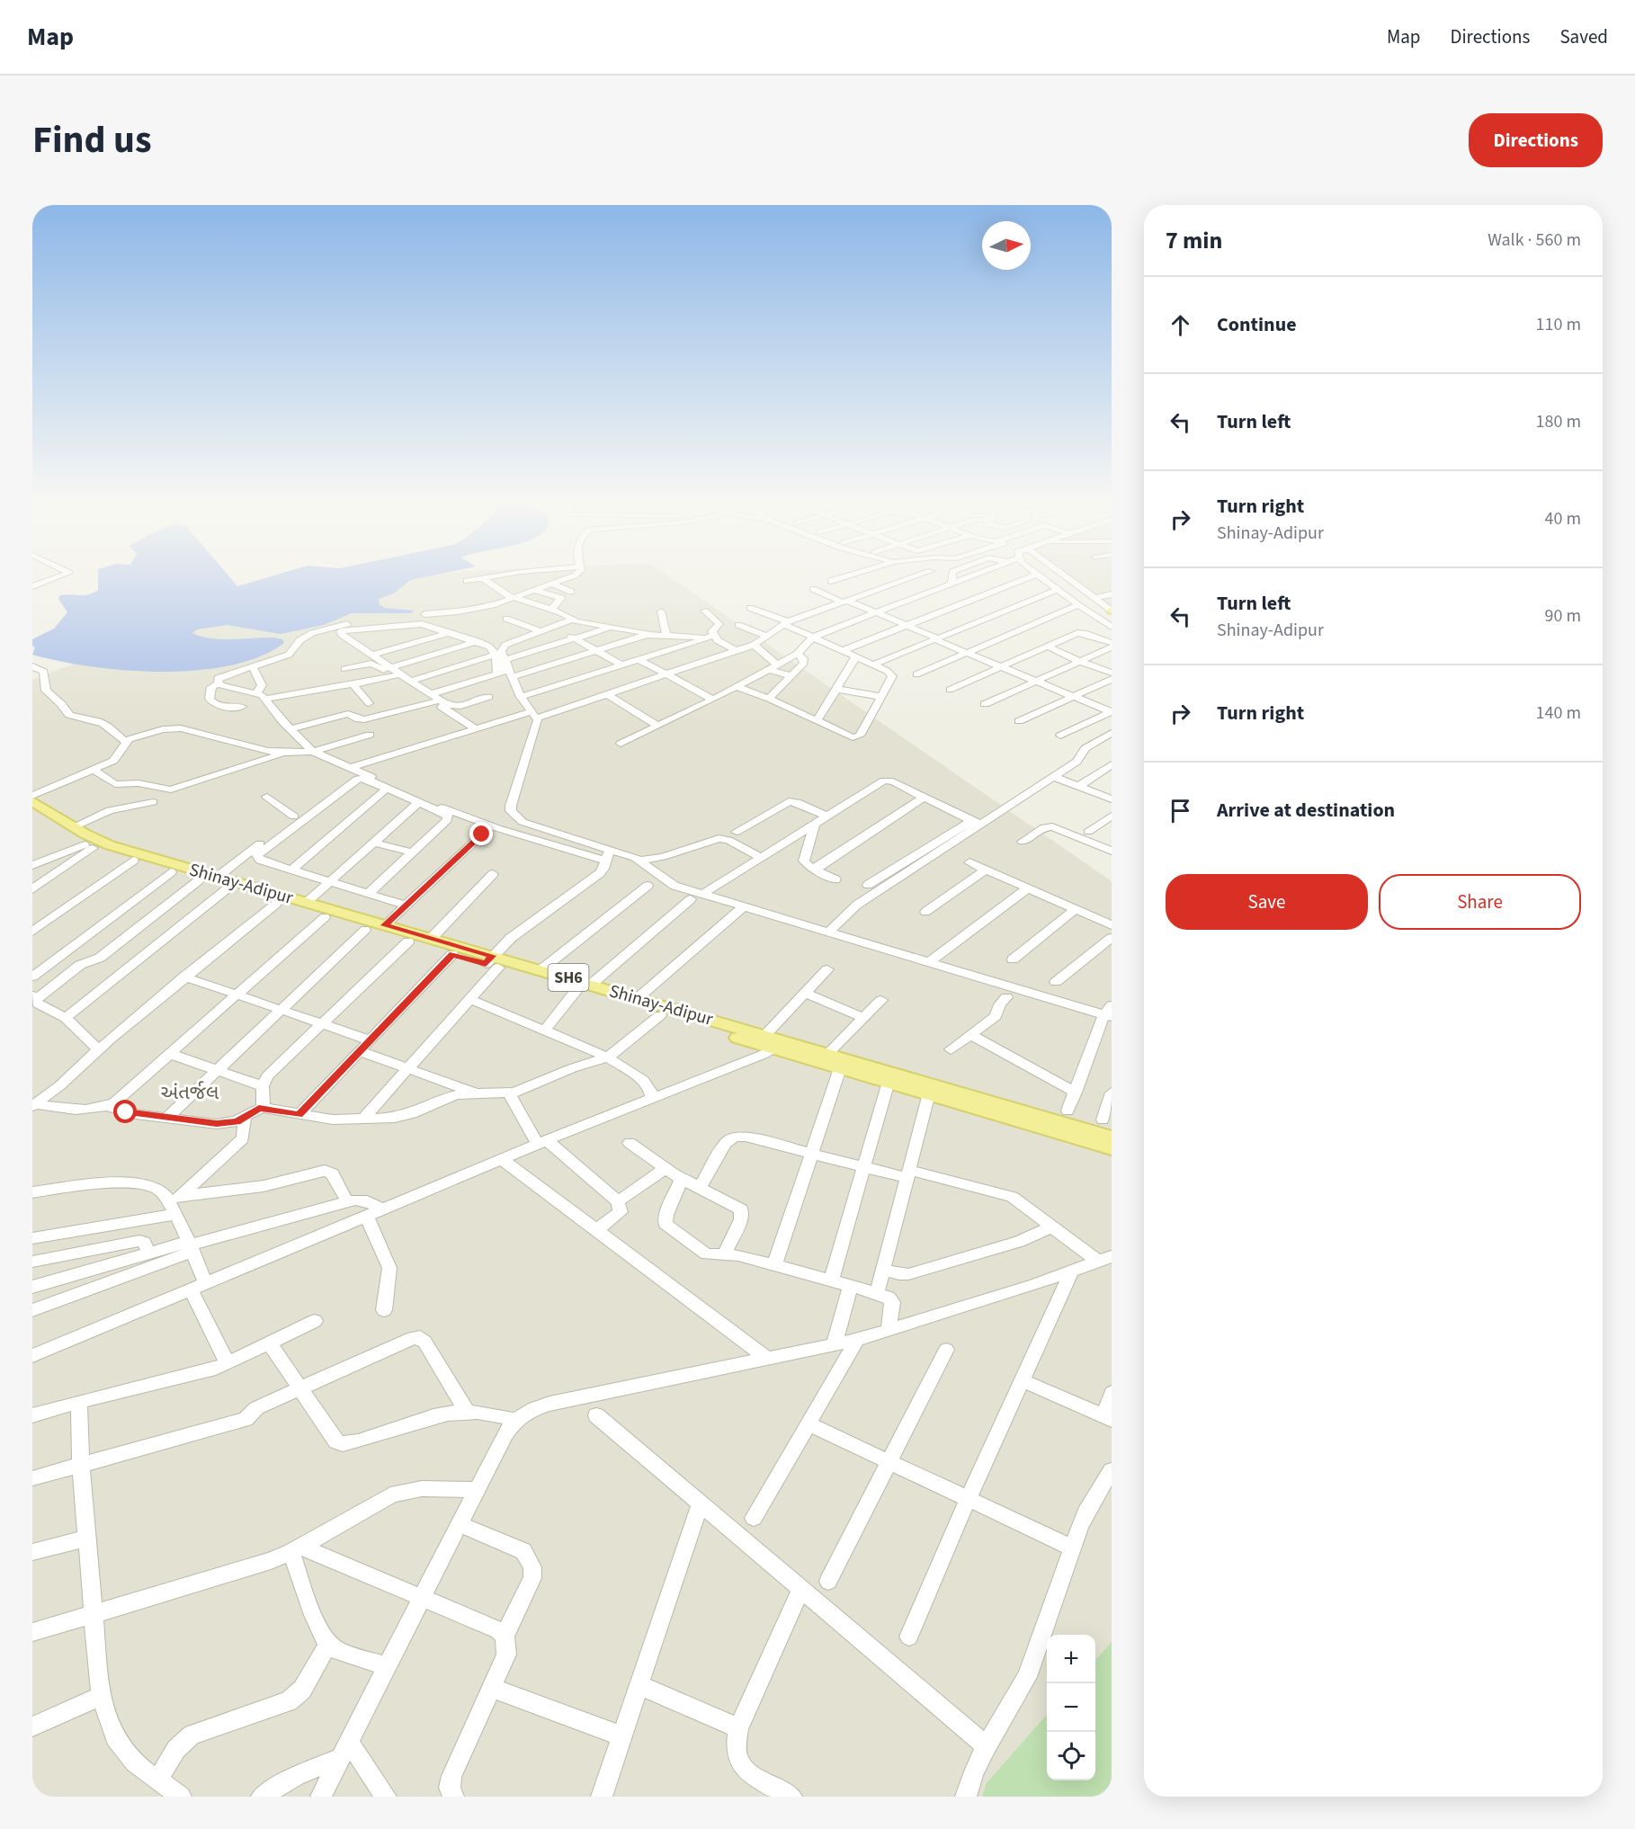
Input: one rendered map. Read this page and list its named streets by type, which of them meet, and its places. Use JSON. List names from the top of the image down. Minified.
{"streets":{"main road":["Shinay-Adipur","SH6"]},"districts":["અંતર્જલ"],"north":"right","page":{"header":"Map","nav":["Map","Directions","Saved"],"title":"Find us","buttons":["Directions",["Save","Share"]],"heading":["7 min","Walk · 560 m"],"list":[["Continue","110 m"],["Turn left","180 m"],["Turn right","Shinay-Adipur","40 m"],["Turn left","Shinay-Adipur","90 m"],["Turn right","140 m"],"Arrive at destination"],"map_buttons":["+","−"]}}
